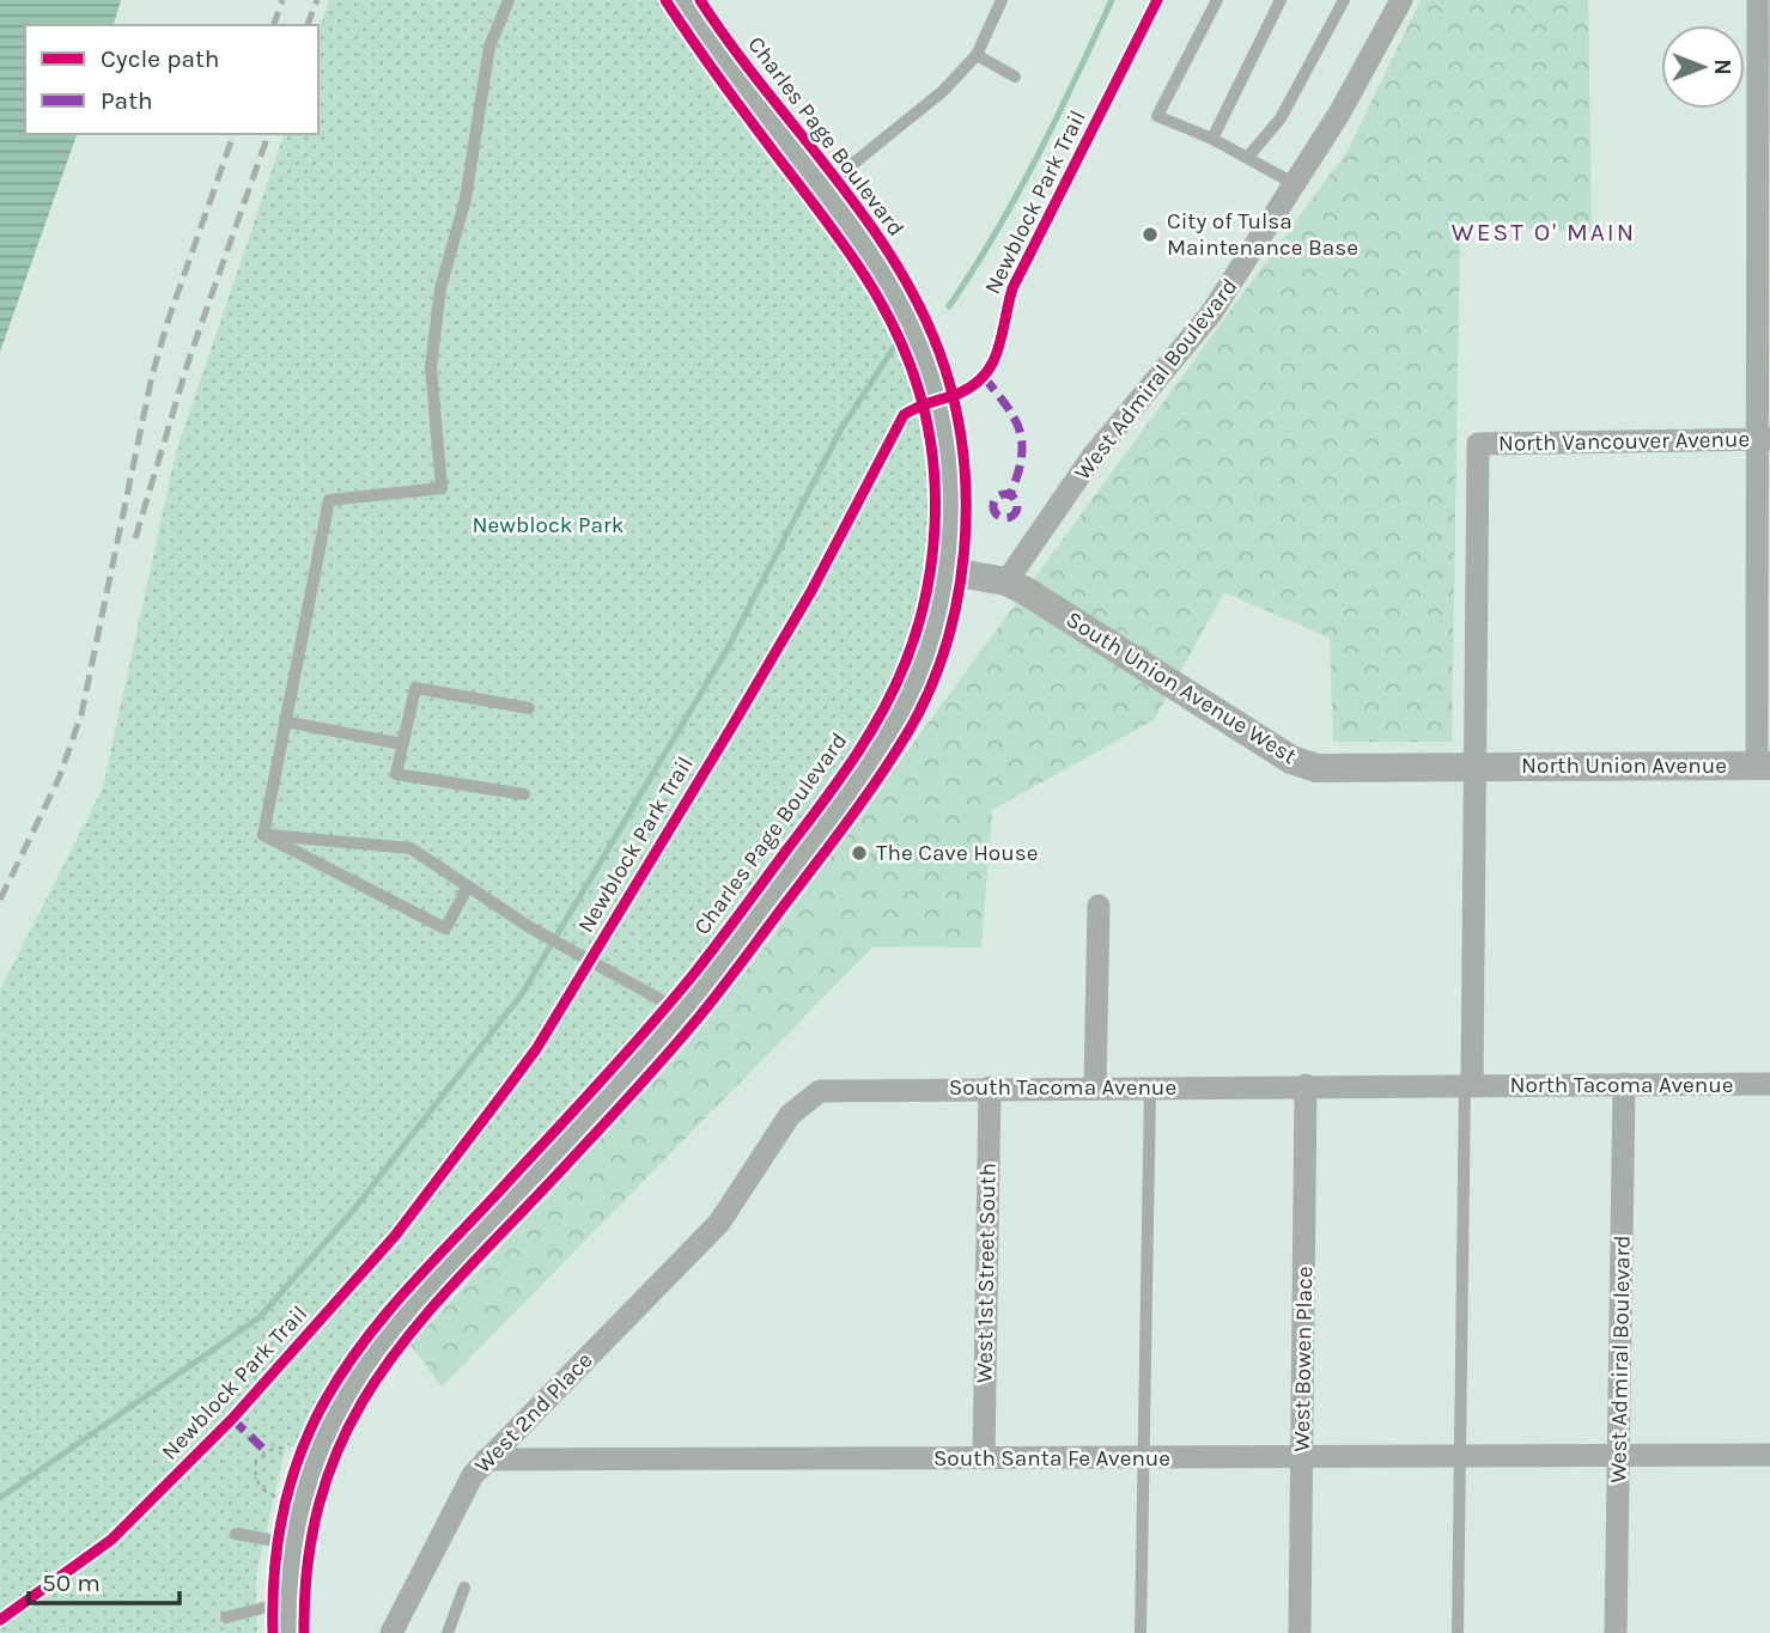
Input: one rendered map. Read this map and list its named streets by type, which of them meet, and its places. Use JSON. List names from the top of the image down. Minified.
{"streets":{"main road":["Charles Page Boulevard"],"street":["West Admiral Boulevard","North Vancouver Avenue","South Union Avenue West","North Union Avenue","North Tacoma Avenue","South Tacoma Avenue","West 1st Street South","West Bowen Place","West 2nd Place","South Santa Fe Avenue"],"cycle path":["Newblock Park Trail"]},"crossings":[["Charles Page Boulevard","South Union Avenue West"],["West Admiral Boulevard","South Union Avenue West"],["West Admiral Boulevard","North Tacoma Avenue"],["West Admiral Boulevard","South Santa Fe Avenue"],["North Vancouver Avenue","South Union Avenue West"],["North Vancouver Avenue","North Union Avenue"],["South Union Avenue West","North Union Avenue"],["North Tacoma Avenue","South Tacoma Avenue"],["South Tacoma Avenue","West 1st Street South"],["South Tacoma Avenue","West Bowen Place"],["South Tacoma Avenue","West 2nd Place"],["West 1st Street South","South Santa Fe Avenue"],["West Bowen Place","South Santa Fe Avenue"],["West 2nd Place","South Santa Fe Avenue"]],"districts":["WEST O' MAIN"],"parks":["Newblock Park"],"places":["City of Tulsa Maintenance Base","The Cave House"],"legend":["Cycle path","Path"],"scale_bar":"50 m","north":"right"}
